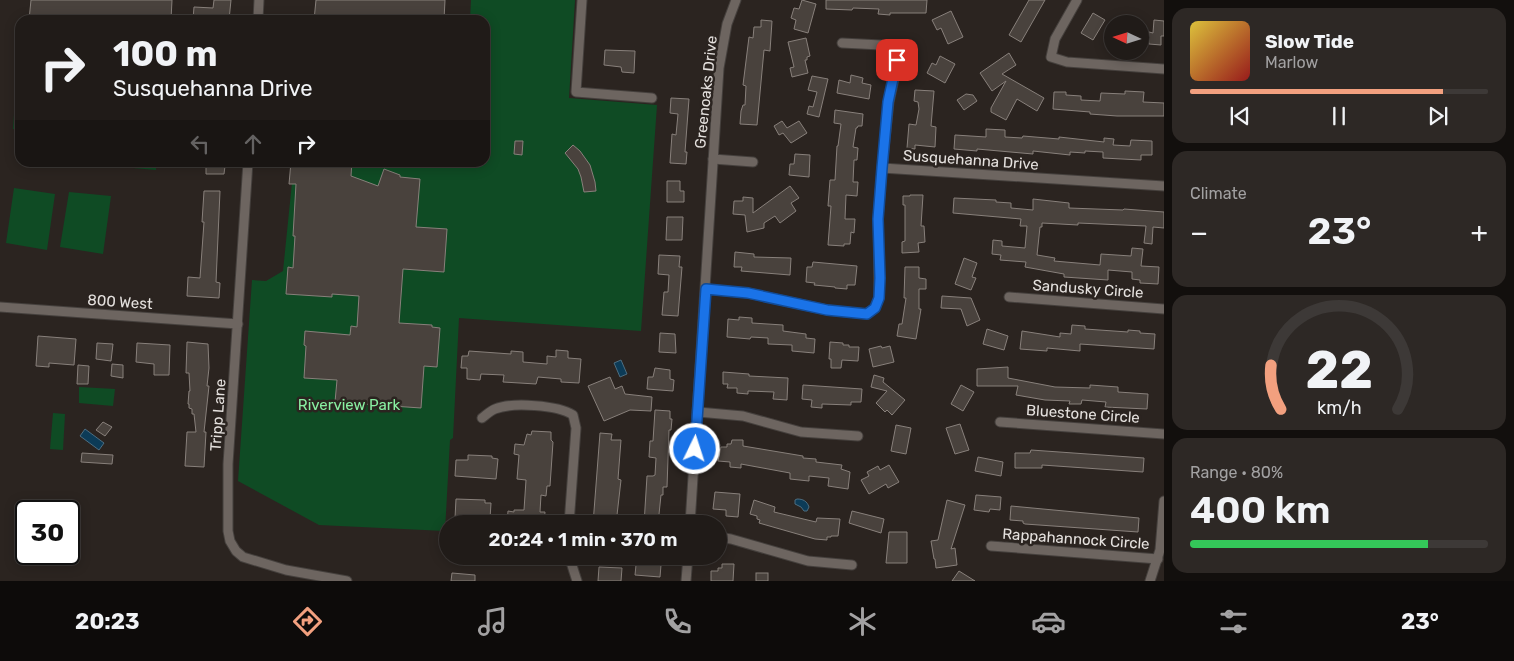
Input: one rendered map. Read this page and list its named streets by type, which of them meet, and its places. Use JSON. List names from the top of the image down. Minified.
{"streets":{"street":["Greenoaks Drive","Susquehanna Drive","Sandusky Circle","800 West","Bluestone Circle","Tripp Lane","Rappahannock Circle"]},"crossings":[["Greenoaks Drive","Susquehanna Drive"],["800 West","Tripp Lane"]],"parks":["Riverview Park"],"north":"left","page":{"turn":["100 m","Susquehanna Drive"],"song":["Slow Tide","Marlow"],"tile":["Climate",["Range · 80%","400 km"]],"heat":["−","23°","+"],"limit":"30","trip":"20:24 · 1 min · 370 m","tabs":["20:23","23°"],"gauge":["22","km/h"]}}
